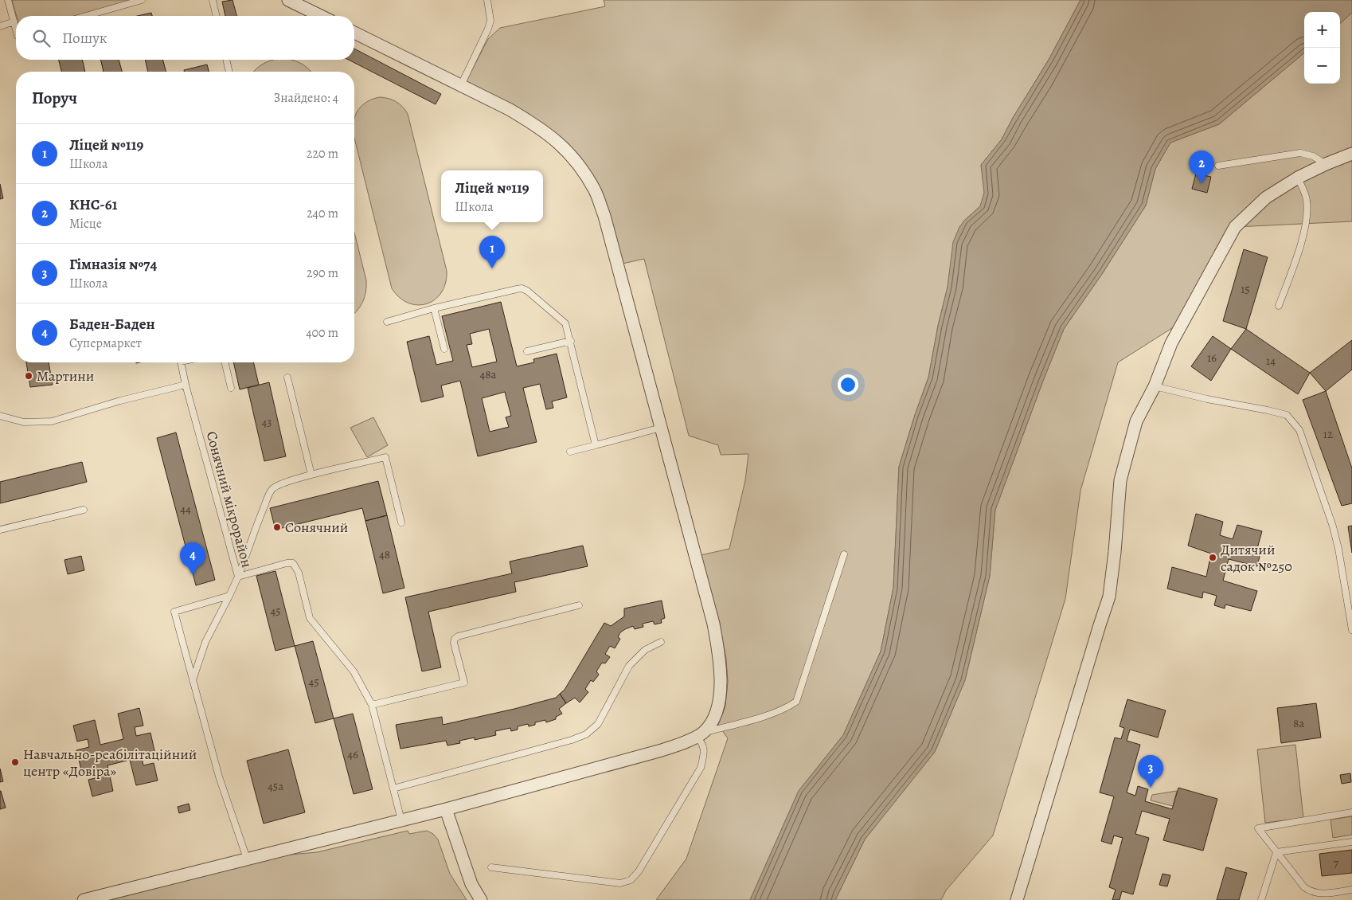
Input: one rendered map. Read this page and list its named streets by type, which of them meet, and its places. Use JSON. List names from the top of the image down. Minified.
{"streets":{"lane":["Сонячний мікрорайон"]},"places":["Мартини","Сонячний","Дитячий садок №250","Навчально-реабілітаційний центр «Довіра»"],"house_numbers":["15","16","14","48а","43","12","44","48","45","45","8а","46","45а","7"],"page":{"map_buttons":["+","−"],"search":"Пошук","heading":["Поруч","Знайдено: 4"],"list":[{"mark":"1","name":"Ліцей №119","note":"Школа","value":"220 m"},{"mark":"2","name":"КНС-61","note":"Місце","value":"240 m"},{"mark":"3","name":"Гімназія №74","note":"Школа","value":"290 m"},{"mark":"4","name":"Баден-Баден","note":"Супермаркет","value":"400 m"}],"pins":["2","1","4","3"],"popup":["Ліцей №119","Школа"]}}
